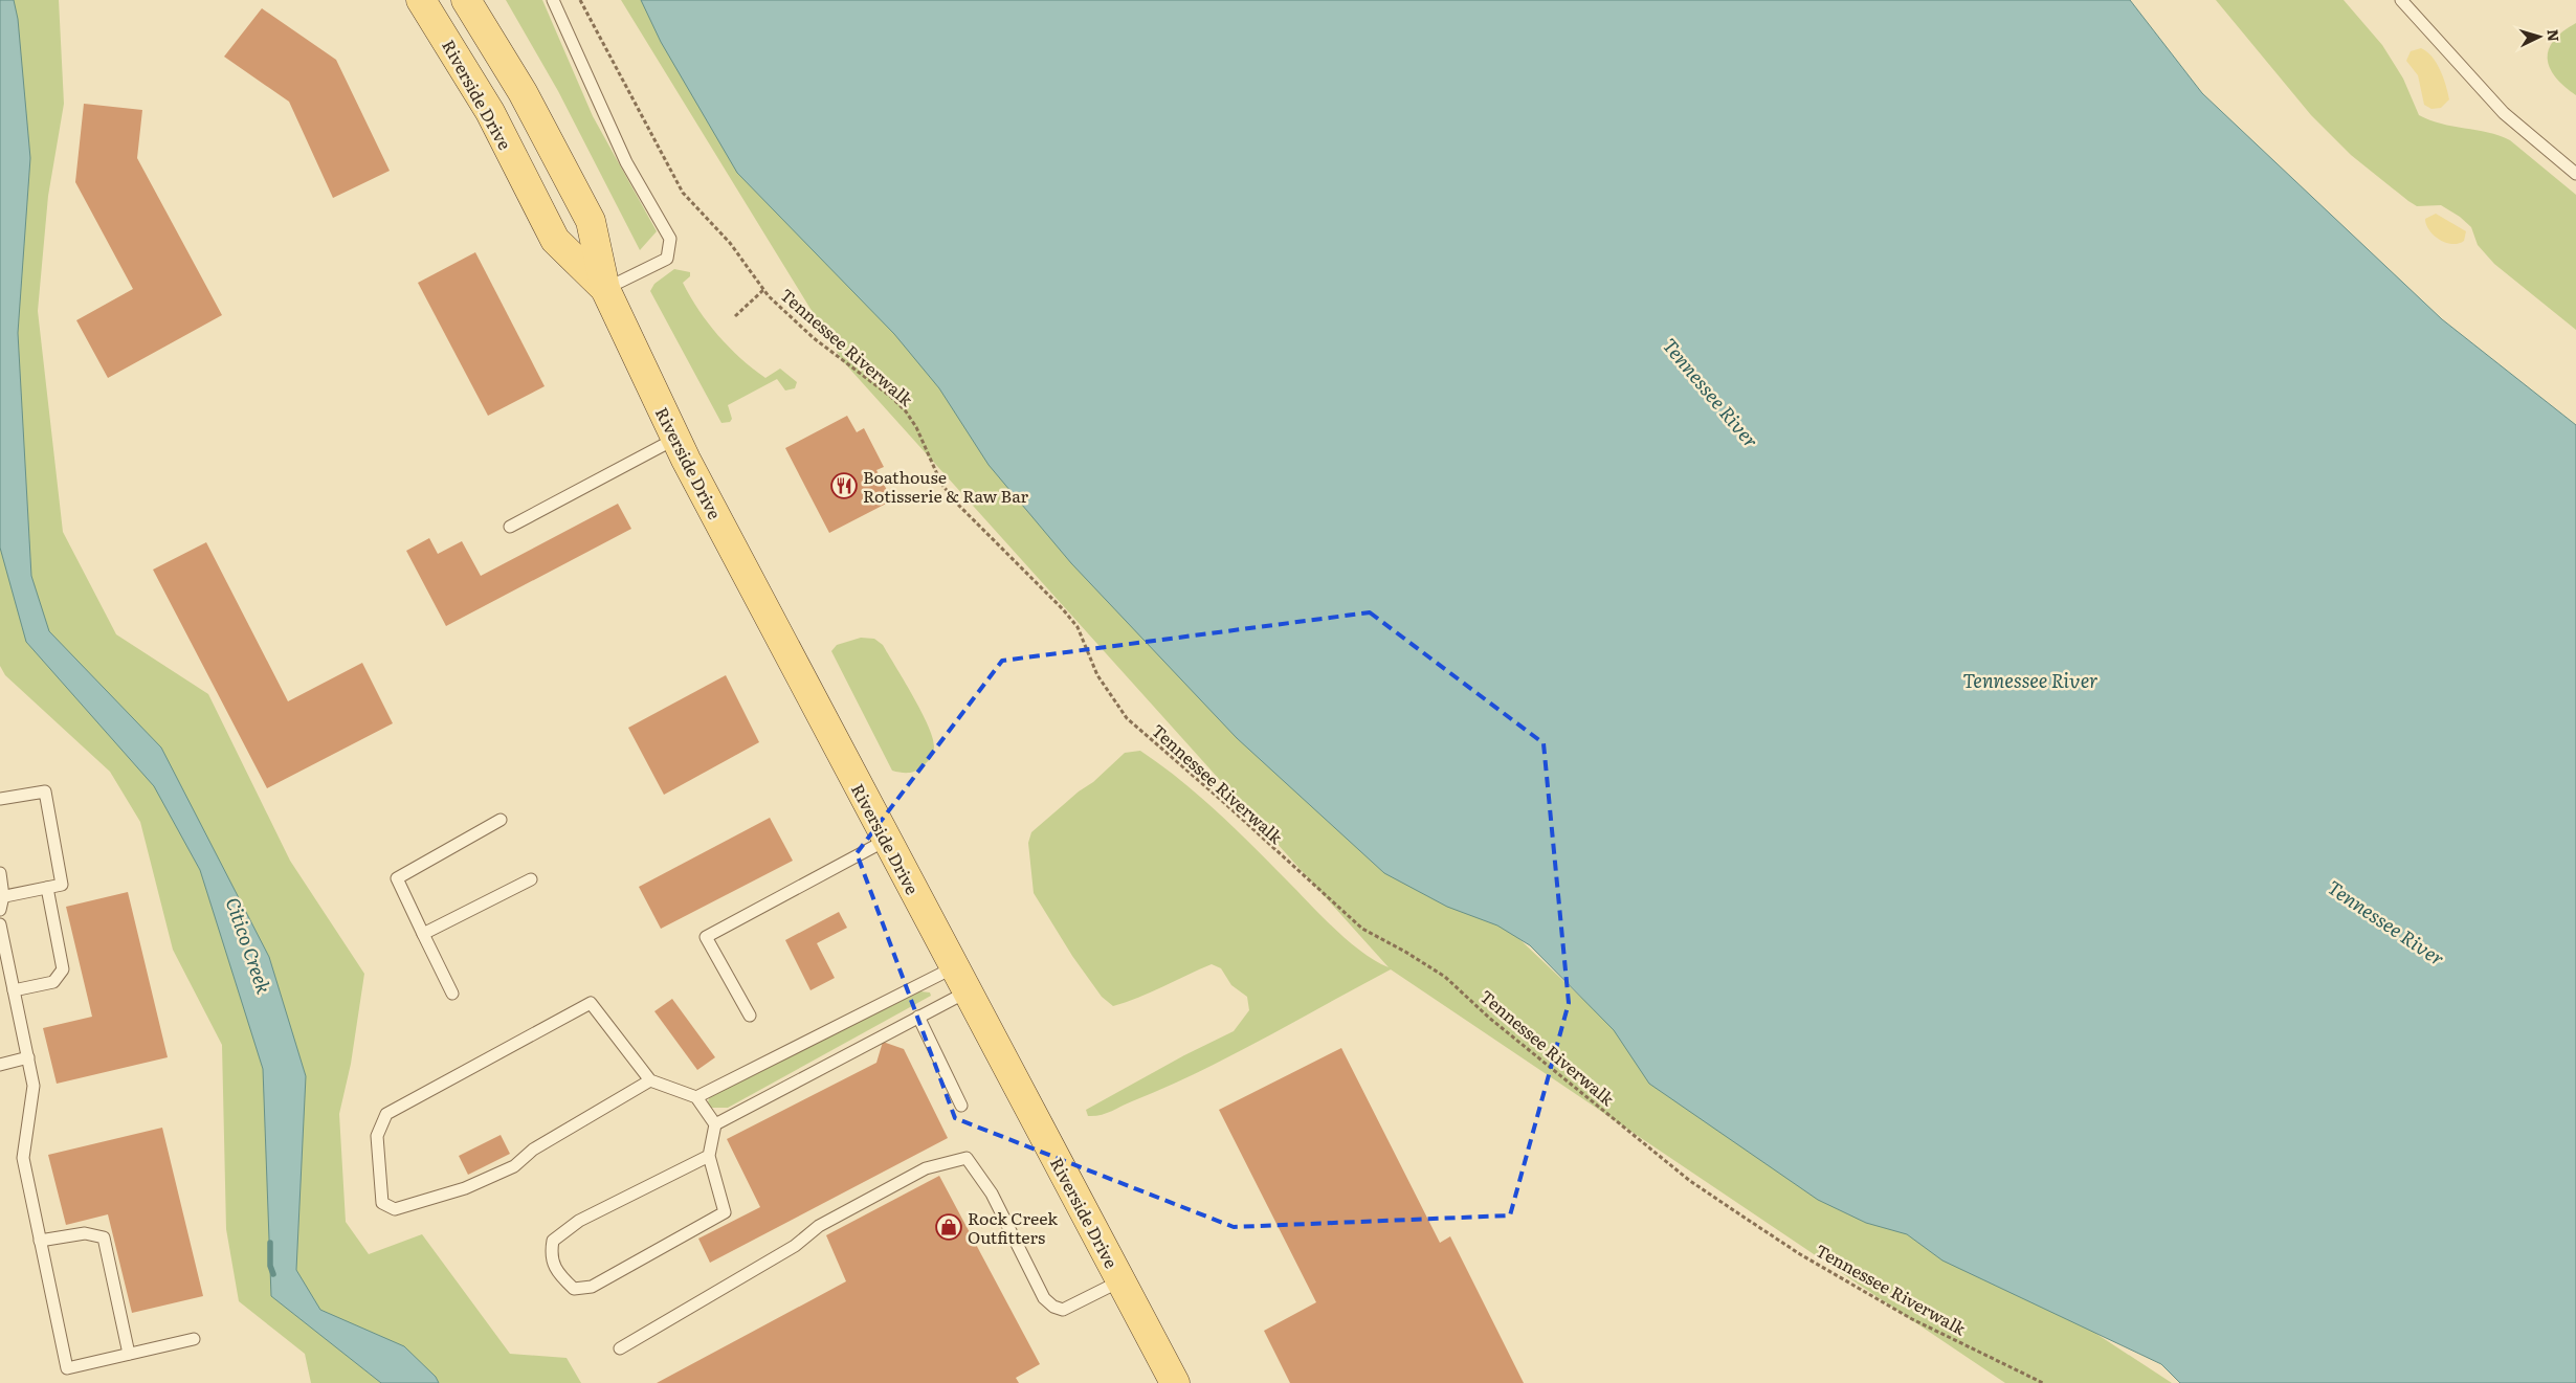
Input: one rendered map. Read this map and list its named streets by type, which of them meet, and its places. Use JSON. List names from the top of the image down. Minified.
{"streets":{"main road":["Riverside Drive"],"path":["Tennessee Riverwalk"]},"water":["Tennessee River","Citico Creek"],"places":{"restaurant":["Boathouse Rotisserie & Raw Bar"],"shop":["Rock Creek Outfitters"]},"north":"right"}
